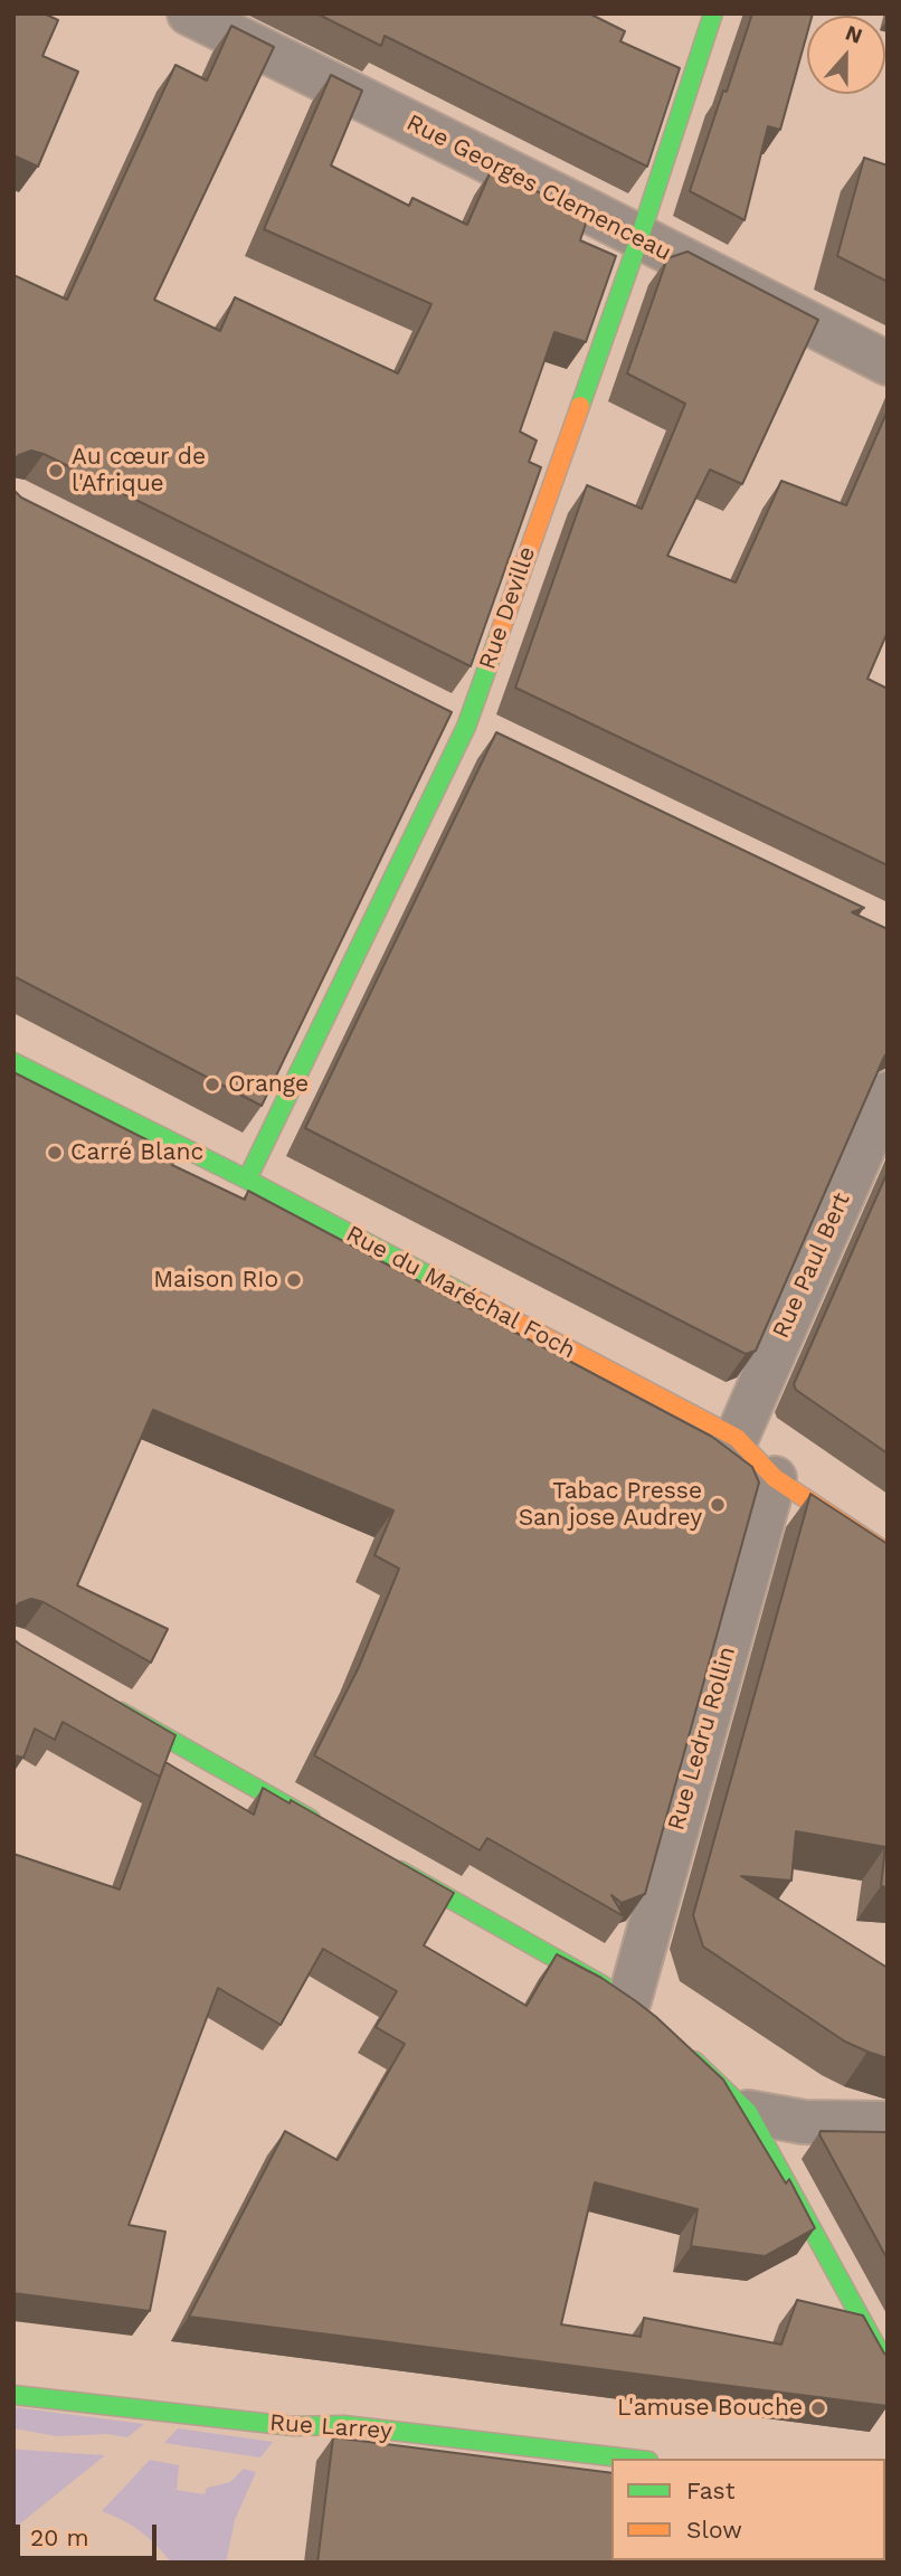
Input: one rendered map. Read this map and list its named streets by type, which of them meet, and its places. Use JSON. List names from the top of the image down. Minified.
{"streets":{"street":["Rue Georges Clemenceau","Rue Deville","Rue Paul Bert","Rue du Maréchal Foch","Rue Ledru Rollin","Rue Larrey"]},"crossings":[["Rue Georges Clemenceau","Rue Deville"],["Rue Deville","Rue du Maréchal Foch"],["Rue Paul Bert","Rue du Maréchal Foch"],["Rue du Maréchal Foch","Rue Ledru Rollin"]],"places":["Au cœur de l'Afrique","Orange","Carré Blanc","Maison RIo","Tabac Presse San jose Audrey","L'amuse Bouche"],"legend":["Fast","Slow"],"scale_bar":"20 m","north":"top"}
